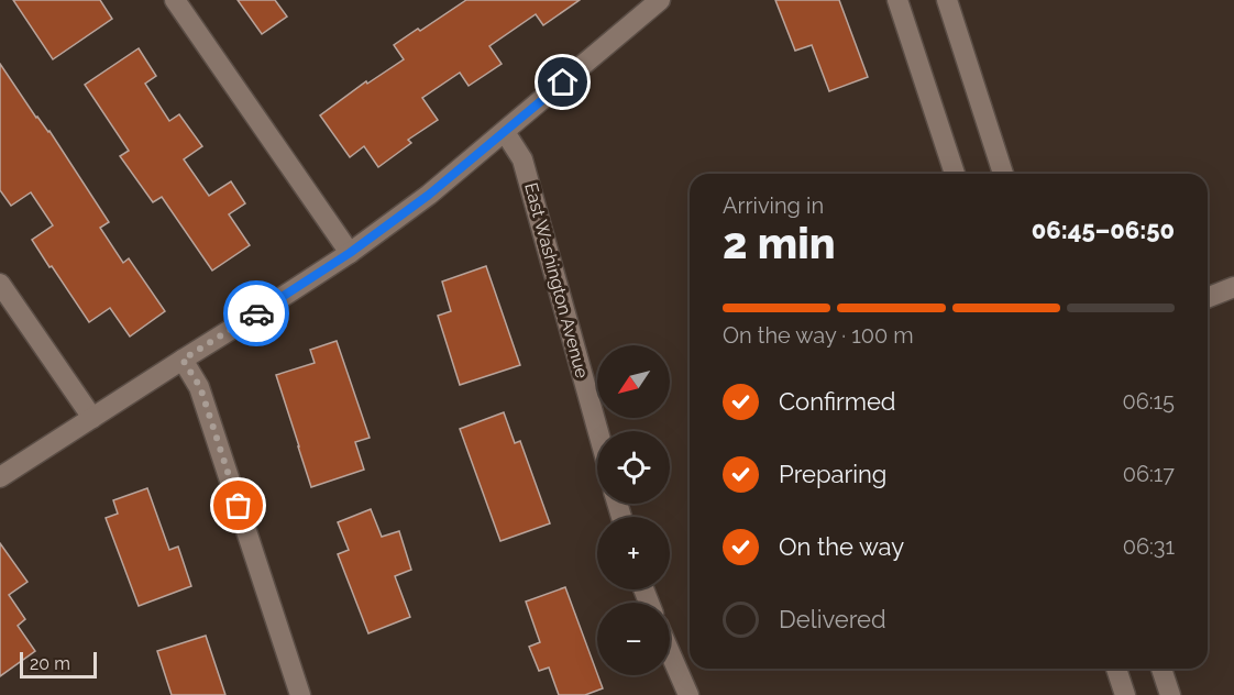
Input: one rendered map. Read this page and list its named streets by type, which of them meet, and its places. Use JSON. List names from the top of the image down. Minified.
{"streets":{"street":["East Washington Avenue"]},"scale_bar":"20 m","north":"bottom left","page":{"heading":["2 min","Arriving in","06:45–06:50"],"bar":"On the way · 100 m","map_buttons":["+","−"],"list":[["Confirmed","06:15"],["Preparing","06:17"],["On the way","06:31"],"Delivered"],"scale":"20 m"}}
